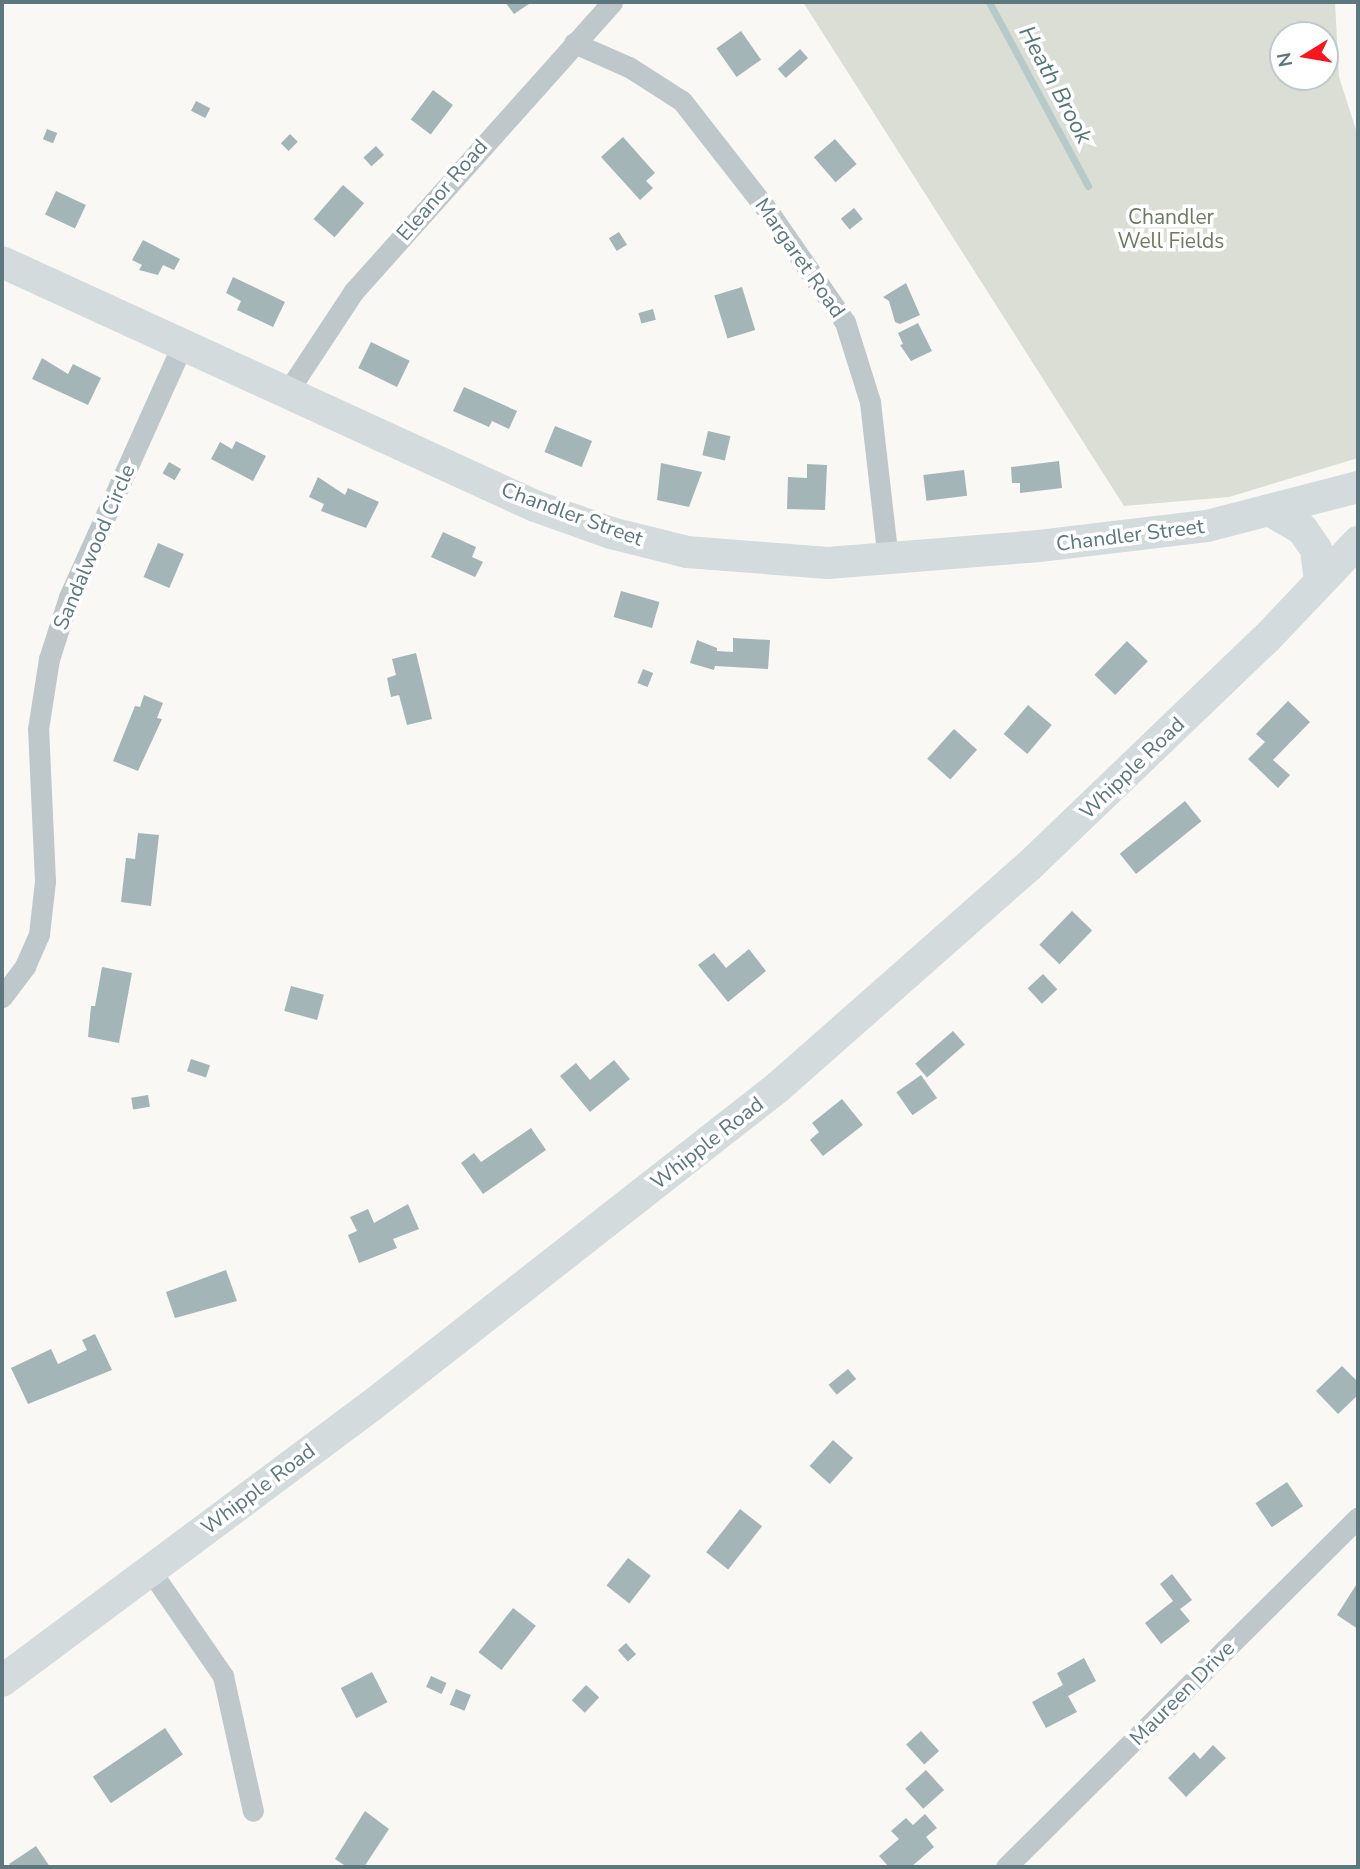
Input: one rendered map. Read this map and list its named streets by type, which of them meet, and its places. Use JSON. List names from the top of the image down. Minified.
{"streets":{"main road":["Chandler Street","Whipple Road"],"street":["Eleanor Road","Margaret Road","Sandalwood Circle","Maureen Drive"]},"crossings":[["Eleanor Road","Margaret Road"],["Eleanor Road","Chandler Street"],["Margaret Road","Chandler Street"],["Chandler Street","Sandalwood Circle"]],"water":["Heath Brook"],"parks":["Chandler Well Fields"],"north":"left"}
